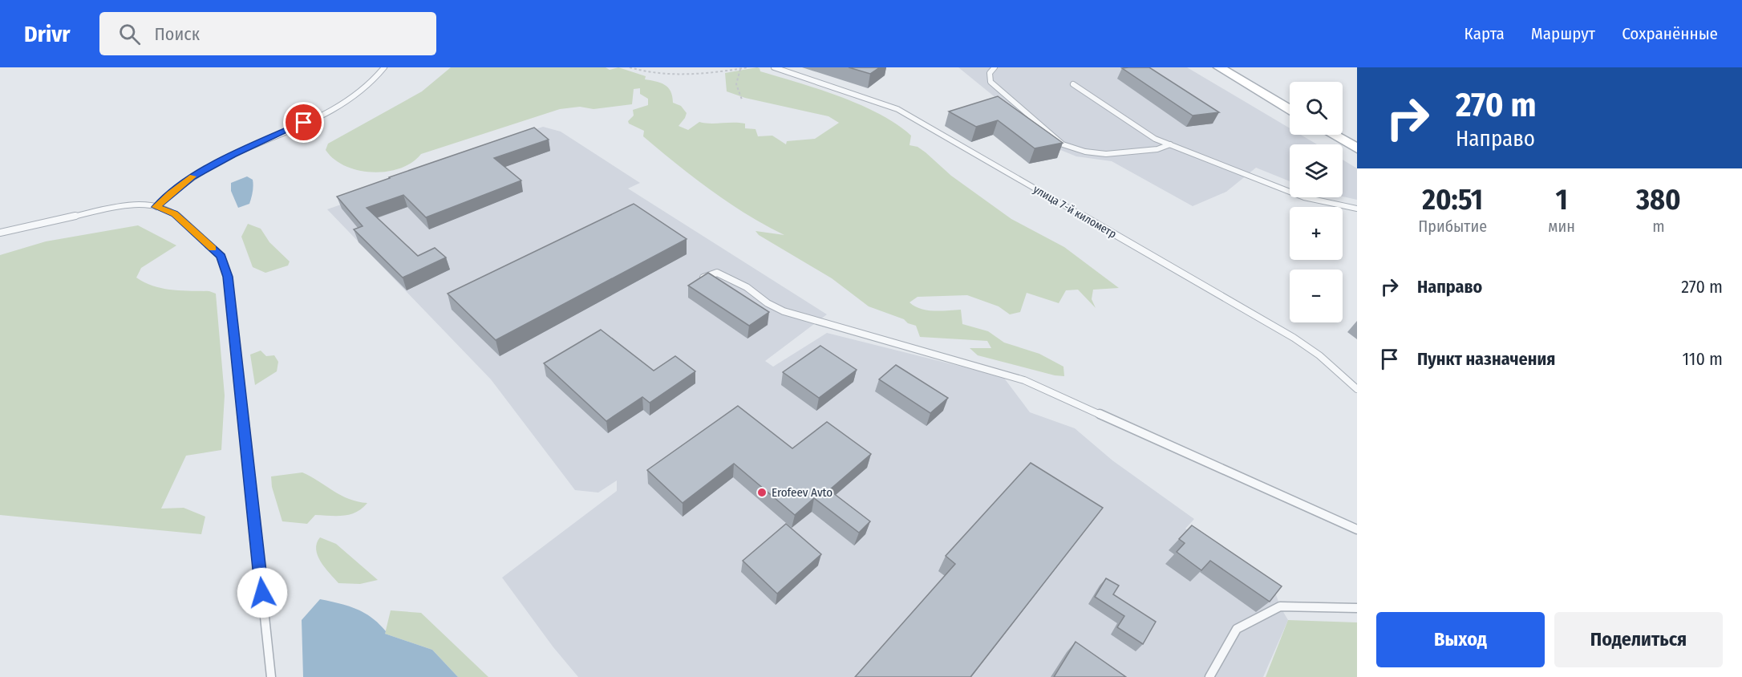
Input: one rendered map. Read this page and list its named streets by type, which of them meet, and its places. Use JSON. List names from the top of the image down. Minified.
{"streets":{"lane":["улица 7-й километр"]},"places":["Erofeev Avto"],"page":{"header":"Drivr","search":"Поиск","nav":["Карта","Маршрут","Сохранённые"],"turn":["270 m","Направо"],"map_buttons":["+","−"],"eta":["20:51","Прибытие","1","мин","380","m"],"list":[{"name":"Направо","value":"270 m"},{"name":"Пункт назначения","value":"110 m"}],"buttons":["Выход","Поделиться"]}}
